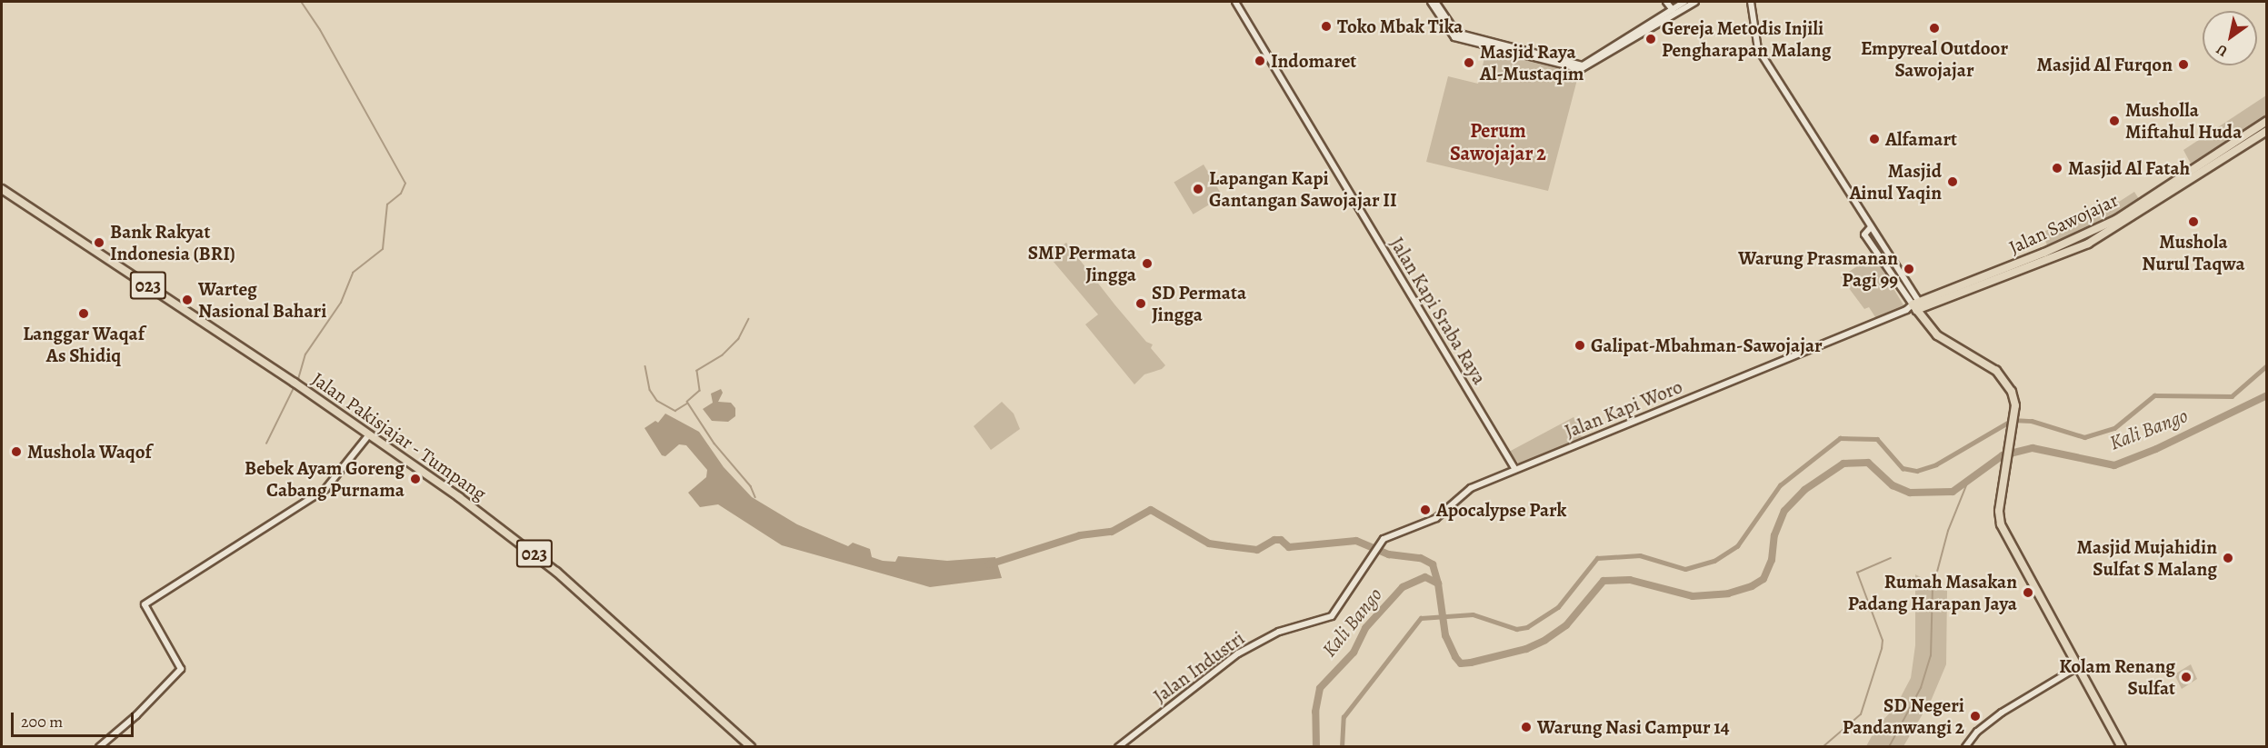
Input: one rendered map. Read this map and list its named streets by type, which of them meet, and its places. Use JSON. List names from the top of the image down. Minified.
{"streets":{"main road":["Jalan Sawojajar","023","Jalan Pakisjajar - Tumpang"],"street":["Jalan Kapi Sraba Raya","Jalan Kapi Woro","Jalan Industri"]},"crossings":[["Jalan Sawojajar","Jalan Kapi Woro"],["Jalan Kapi Sraba Raya","Jalan Kapi Woro"],["Jalan Kapi Woro","Jalan Industri"]],"districts":["Perum Sawojajar 2"],"water":["Kali Bango"],"places":["Toko Mbak Tika","Empyreal Outdoor Sawojajar","Gereja Metodis Injili Pengharapan Malang","Indomaret","Masjid Raya Al-Mustaqim","Masjid Al Furqon","Musholla Miftahul Huda","Alfamart","Masjid Al Fatah","Masjid Ainul Yaqin","Lapangan Kapi Gantangan Sawojajar II","Mushola Nurul Taqwa","Bank Rakyat Indonesia (BRI)","SMP Permata Jingga","Warung Prasmanan Pagi 99","Warteg Nasional Bahari","SD Permata Jingga","Langgar Waqaf As Shidiq","Galipat-Mbahman-Sawojajar","Mushola Waqof","Bebek Ayam Goreng Cabang Purnama","Apocalypse Park","Masjid Mujahidin Sulfat S Malang","Rumah Masakan Padang Harapan Jaya","Kolam Renang Sulfat","SD Negeri Pandanwangi 2","Warung Nasi Campur 14"],"scale_bar":"200 m","north":"bottom left"}
